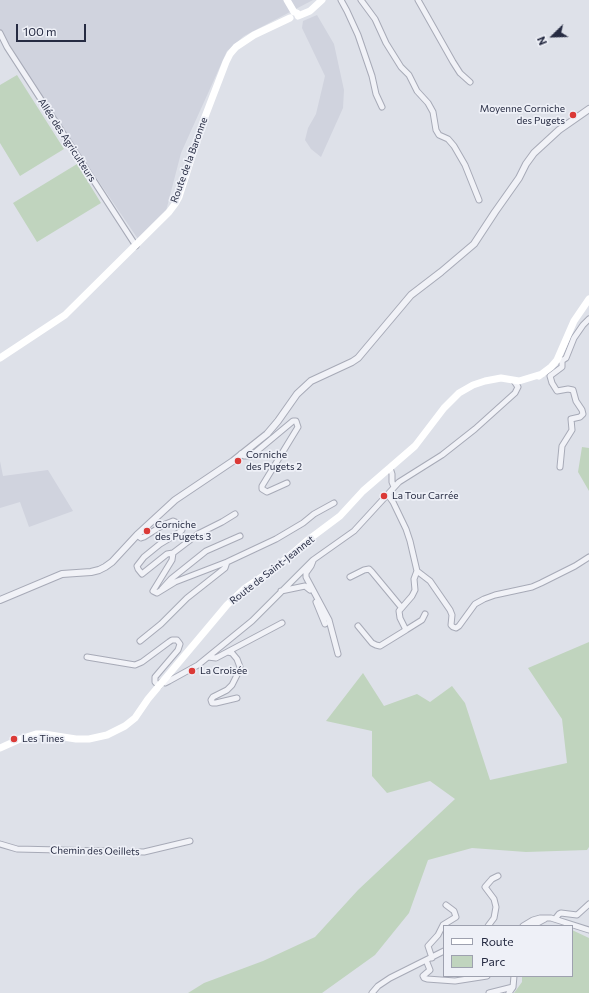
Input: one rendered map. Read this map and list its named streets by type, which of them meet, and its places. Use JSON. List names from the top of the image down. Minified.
{"streets":{"main road":["Route de la Baronne","Route de Saint-Jeannet"],"street":["Allée des Agriculteurs","Chemin des Oeillets"]},"crossings":[["Allée des Agriculteurs","Route de la Baronne"]],"places":["Moyenne Corniche des Pugets","Corniche des Pugets 2","La Tour Carrée","Corniche des Pugets 3","La Croisée","Les Tines"],"legend":["Route","Parc"],"scale_bar":"100 m","north":"bottom left"}
